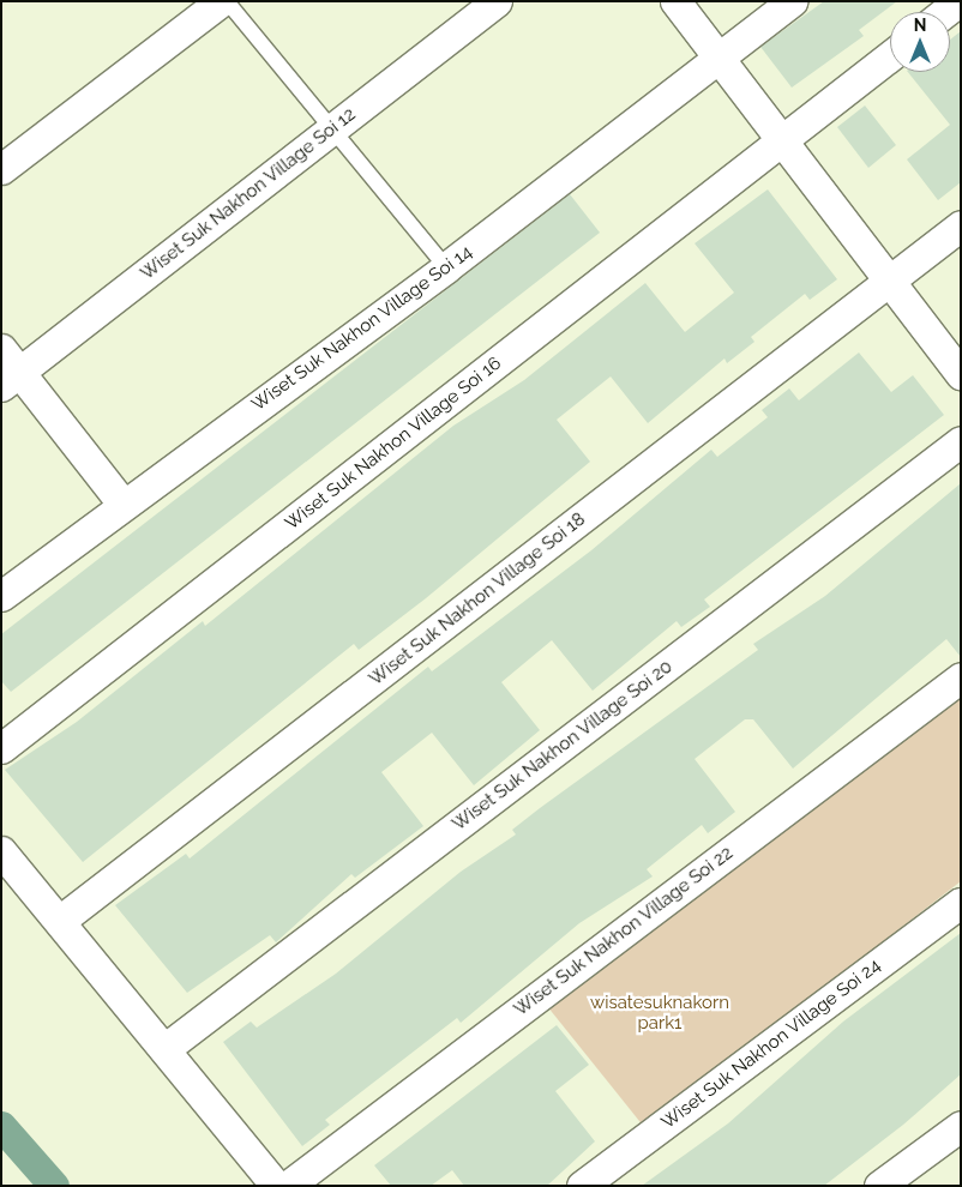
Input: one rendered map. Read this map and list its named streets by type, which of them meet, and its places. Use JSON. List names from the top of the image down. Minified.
{"streets":{"street":["Wiset Suk Nakhon Village Soi 12","Wiset Suk Nakhon Village Soi 14","Wiset Suk Nakhon Village Soi 16","Wiset Suk Nakhon Village Soi 18","Wiset Suk Nakhon Village Soi 20","Wiset Suk Nakhon Village Soi 22","Wiset Suk Nakhon Village Soi 24"]},"parks":["wisatesuknakorn park1"],"north":"top"}
